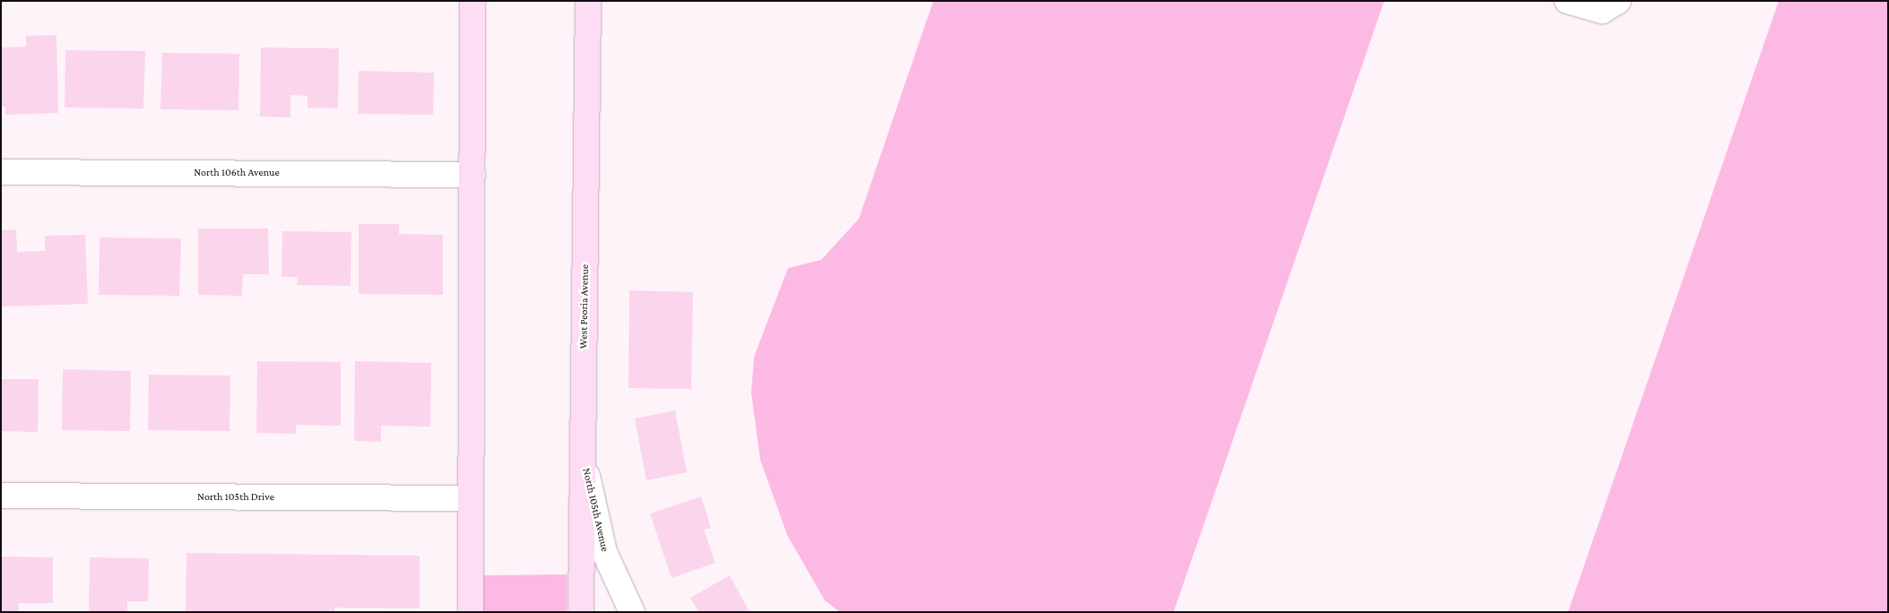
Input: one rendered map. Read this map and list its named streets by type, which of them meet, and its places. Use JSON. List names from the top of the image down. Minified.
{"streets":{"street":["North 106th Avenue","West Peoria Avenue","North 105th Drive","North 105th Avenue"]},"crossings":[["West Peoria Avenue","North 105th Avenue"]]}
